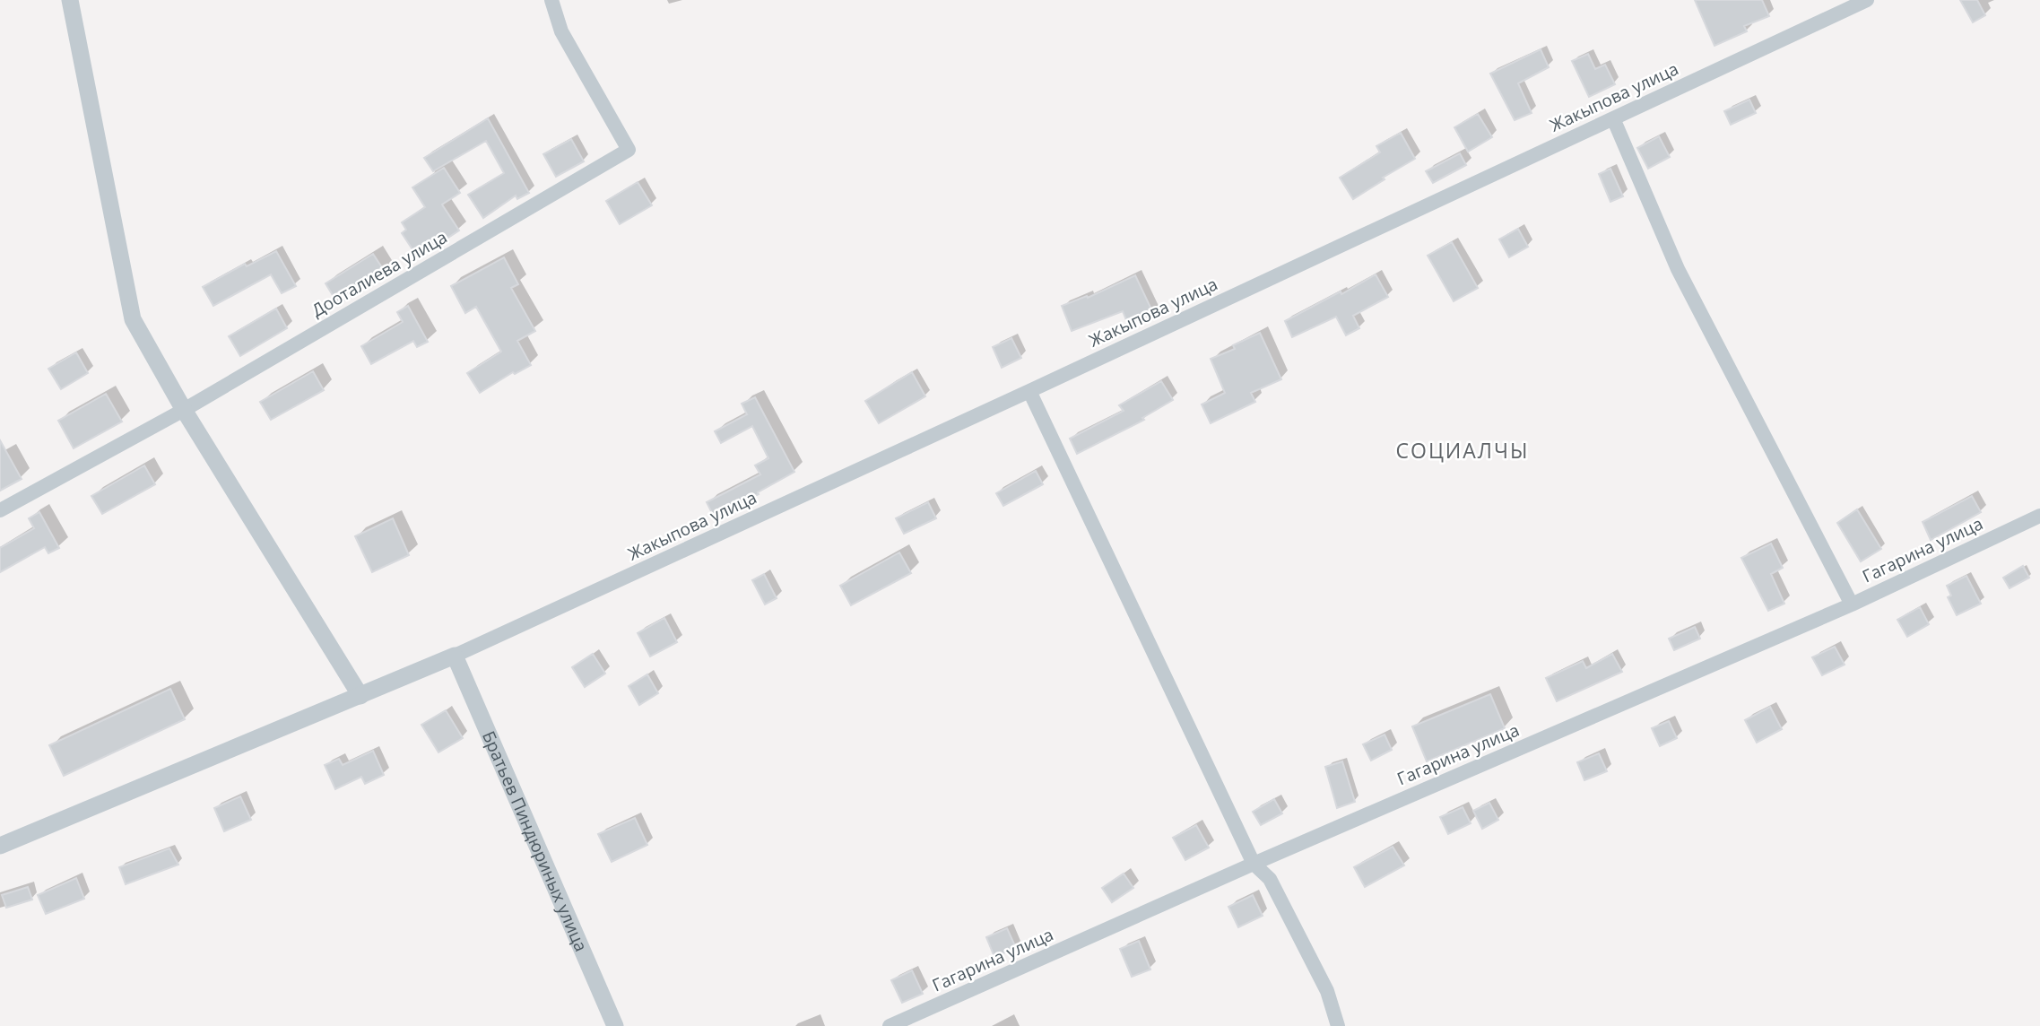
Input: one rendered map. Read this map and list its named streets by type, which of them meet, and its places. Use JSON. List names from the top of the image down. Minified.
{"streets":{"street":["Жакыпова улица","Дооталиева улица","Гагарина улица","Братьев Пиндюриных улица"]},"crossings":[["Жакыпова улица","Братьев Пиндюриных улица"]],"districts":["СОЦИАЛЧЫ"]}
